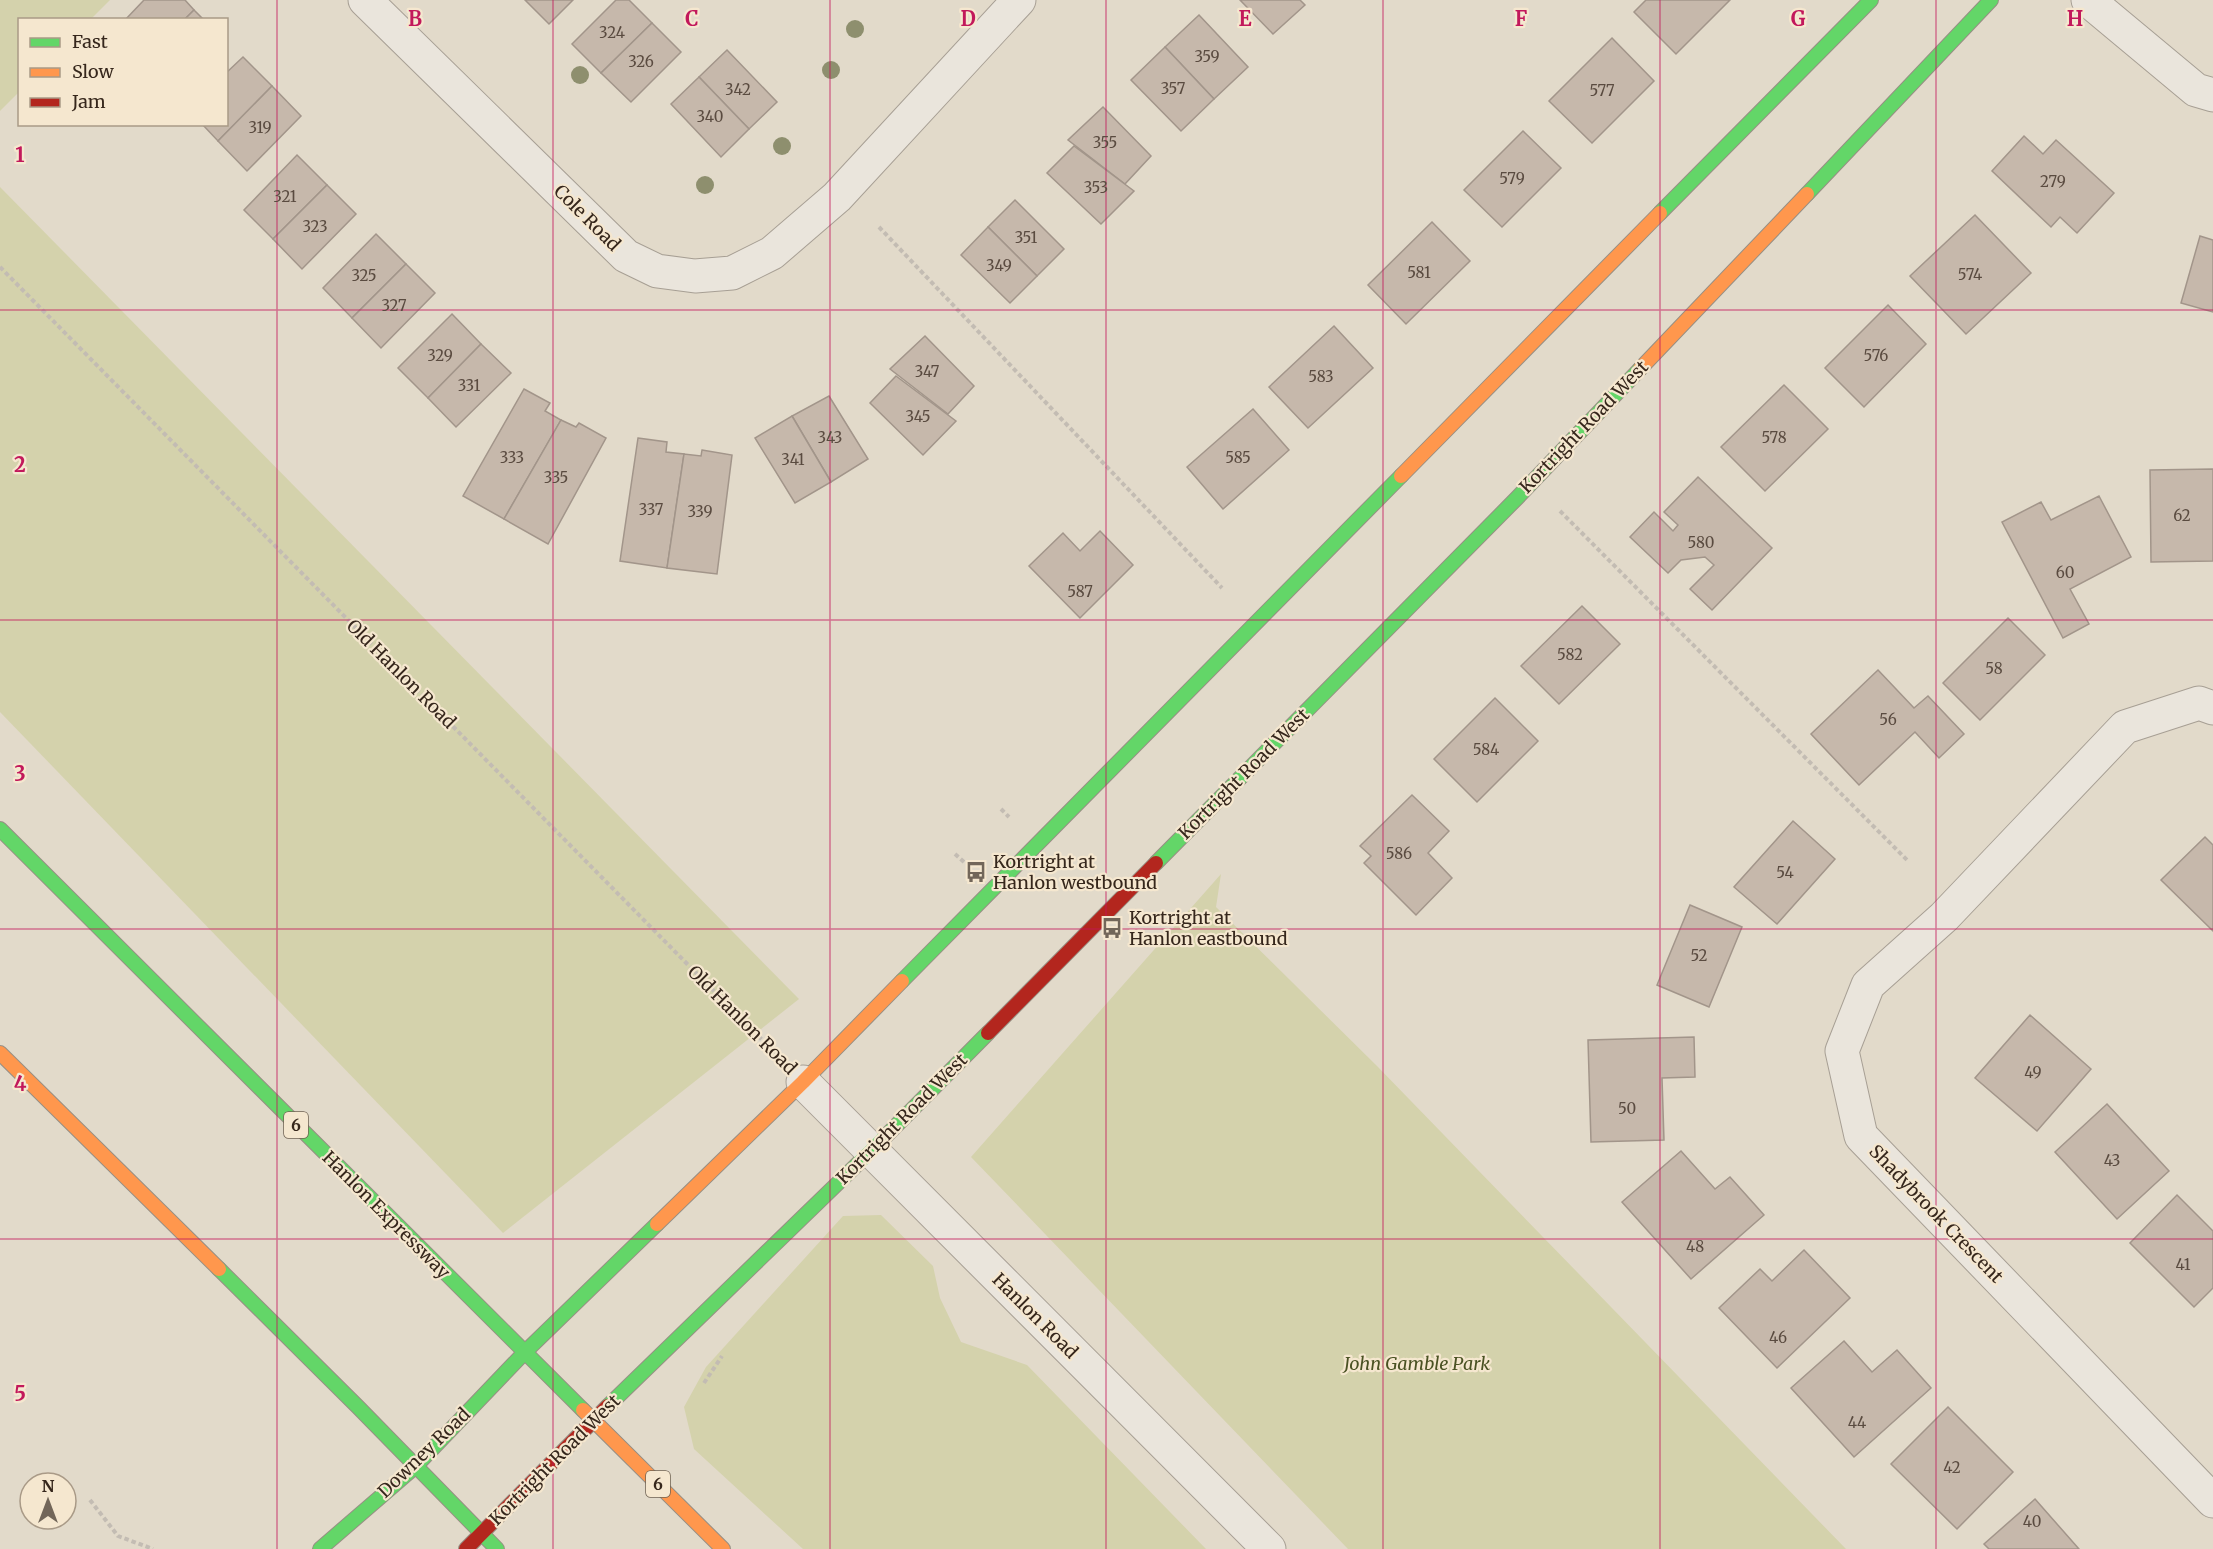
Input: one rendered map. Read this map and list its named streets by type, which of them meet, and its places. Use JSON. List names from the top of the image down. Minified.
{"streets":{"main road":["Kortright Road West","6","Hanlon Expressway","Downey Road"],"street":["Cole Road","Shadybrook Crescent","Hanlon Road"],"path":["Old Hanlon Road"]},"crossings":[["Kortright Road West","Hanlon Expressway"],["Kortright Road West","Hanlon Road"],["Old Hanlon Road","Hanlon Road"],["Hanlon Expressway","Downey Road"]],"parks":["John Gamble Park"],"places":{"bus stop":["Kortright at Hanlon westbound","Kortright at Hanlon eastbound"]},"house_numbers":["324","359","326","357","342","577","340","319","355","579","279","353","321","323","351","349","581","574","325","327","329","576","347","583","331","345","343","578","333","585","341","335","337","339","62","580","60","587","582","58","56","584","586","54","52","49","50","43","48","41","46","44","42","40"],"legend":["Fast","Slow","Jam"],"north":"top","grid":{"columns":["B","C","D","E","F","G","H"],"rows":["1","2","3","4","5"]}}
